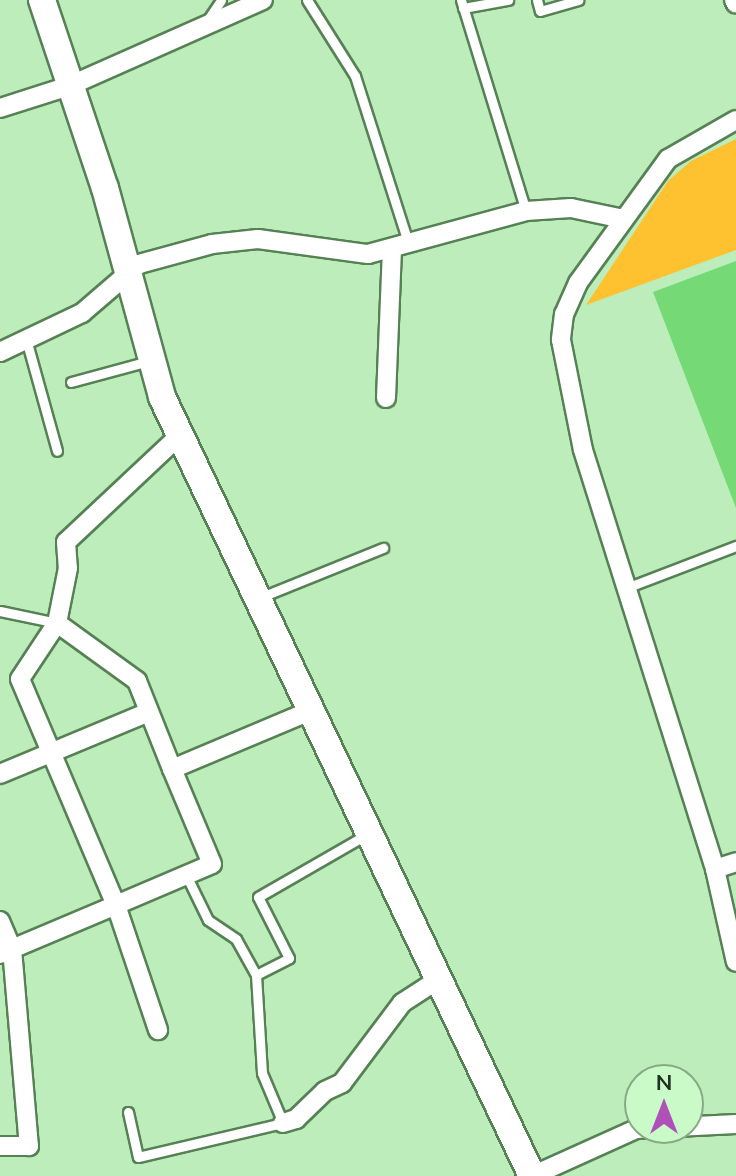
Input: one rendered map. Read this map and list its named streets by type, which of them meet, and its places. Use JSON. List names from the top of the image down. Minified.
{"north":"top"}
